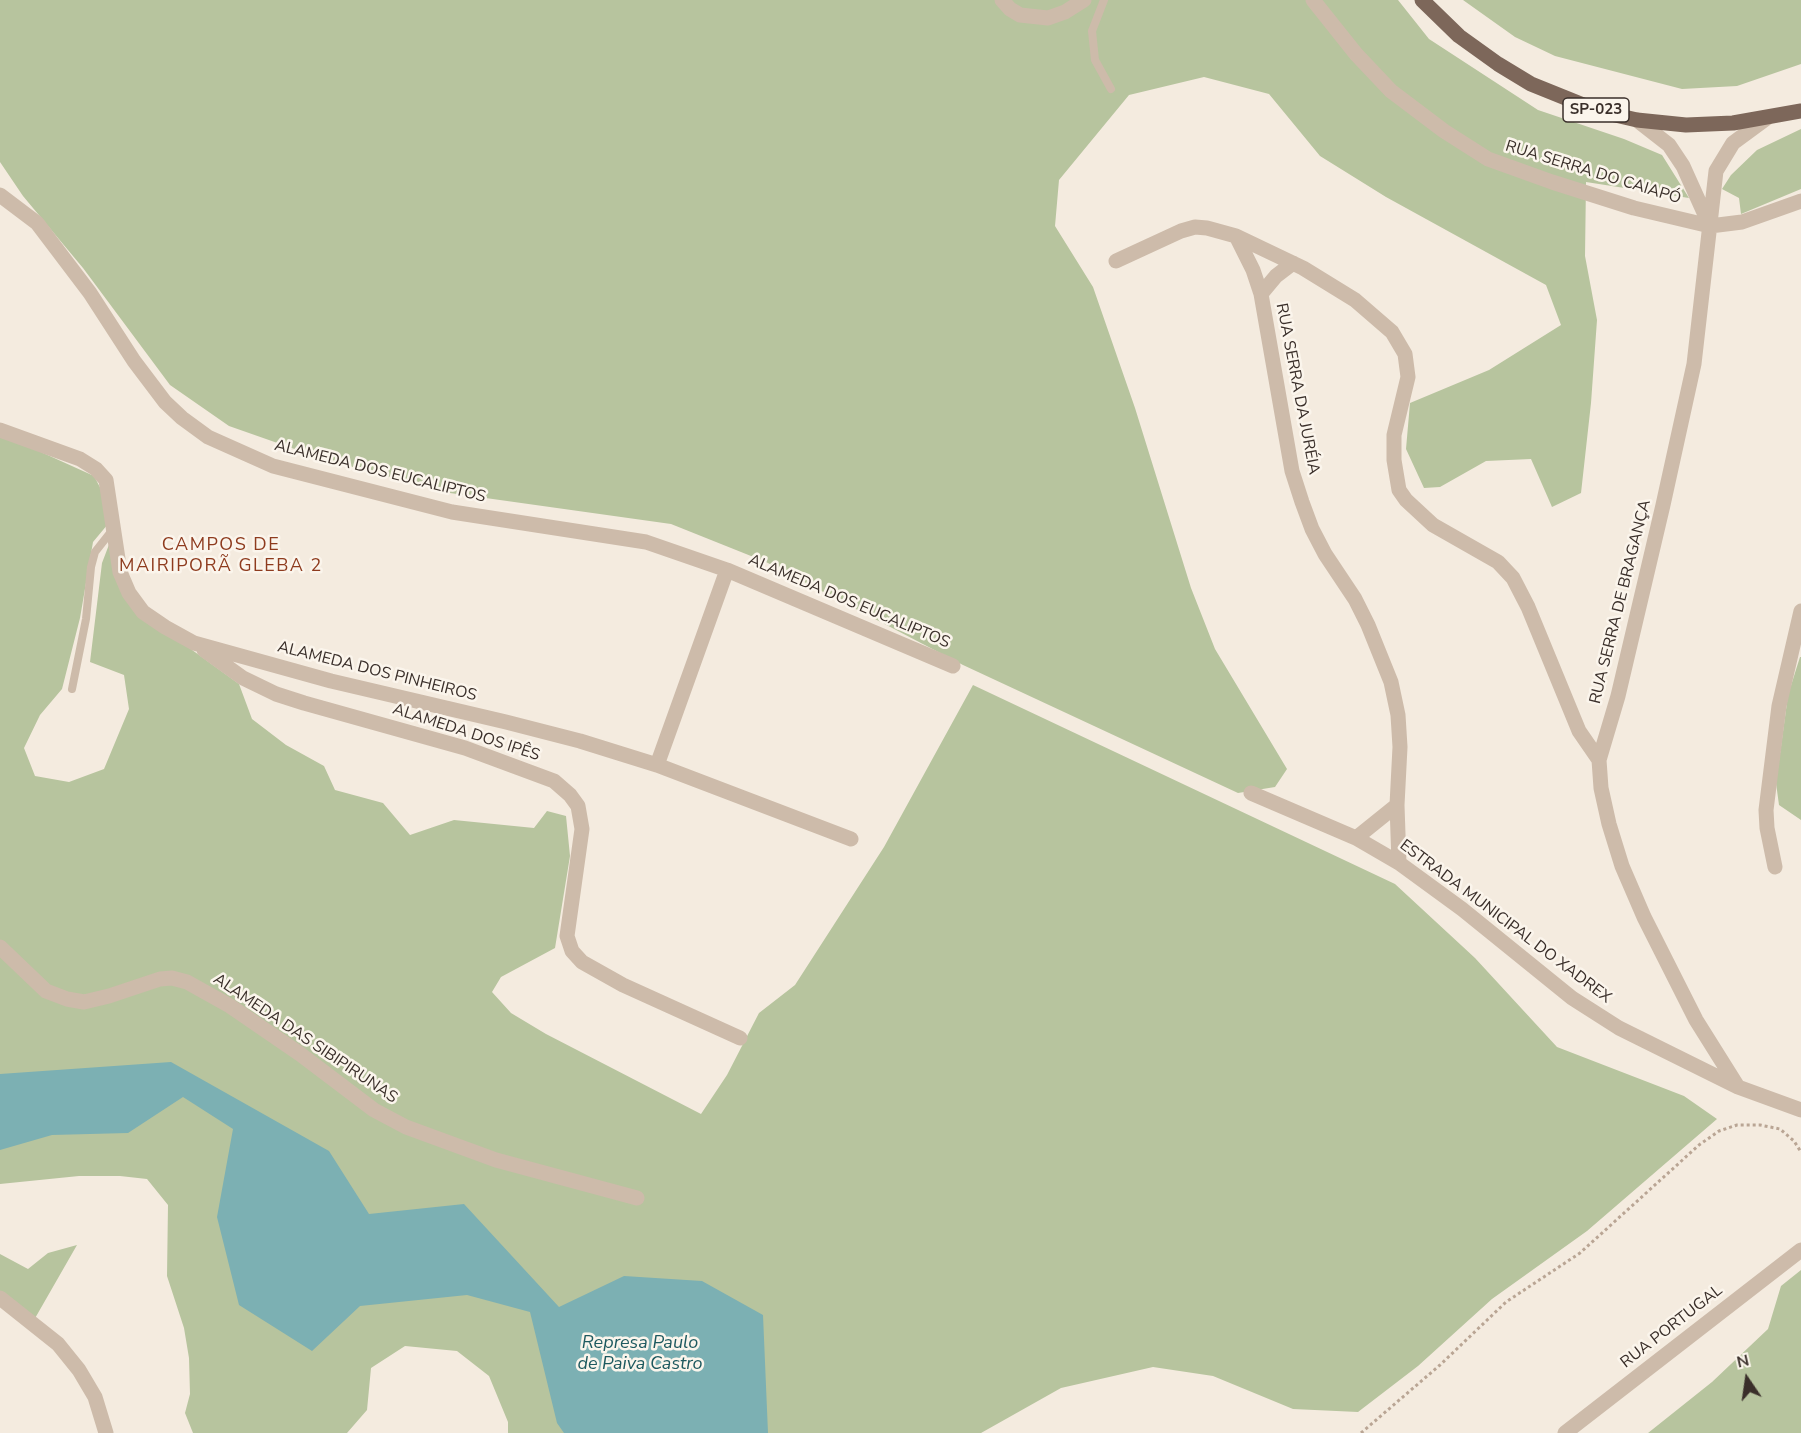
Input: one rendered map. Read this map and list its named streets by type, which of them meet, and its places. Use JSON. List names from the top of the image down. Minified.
{"streets":{"main road":["SP-023"],"street":["RUA SERRA DO CAIAPÓ","RUA SERRA DA JURÉIA","ALAMEDA DOS EUCALIPTOS","RUA SERRA DE BRAGANÇA","ALAMEDA DOS PINHEIROS","ALAMEDA DOS IPÊS","ESTRADA MUNICIPAL DO XADREX","ALAMEDA DAS SIBIPIRUNAS","RUA PORTUGAL"]},"crossings":[["SP-023","RUA SERRA DE BRAGANÇA"],["RUA SERRA DO CAIAPÓ","RUA SERRA DE BRAGANÇA"],["RUA SERRA DA JURÉIA","ESTRADA MUNICIPAL DO XADREX"],["RUA SERRA DE BRAGANÇA","ESTRADA MUNICIPAL DO XADREX"],["ALAMEDA DOS PINHEIROS","ALAMEDA DOS IPÊS"]],"districts":["CAMPOS DE MAIRIPORÃ GLEBA 2"],"water":["Represa Paulo de Paiva Castro"],"north":"top"}
